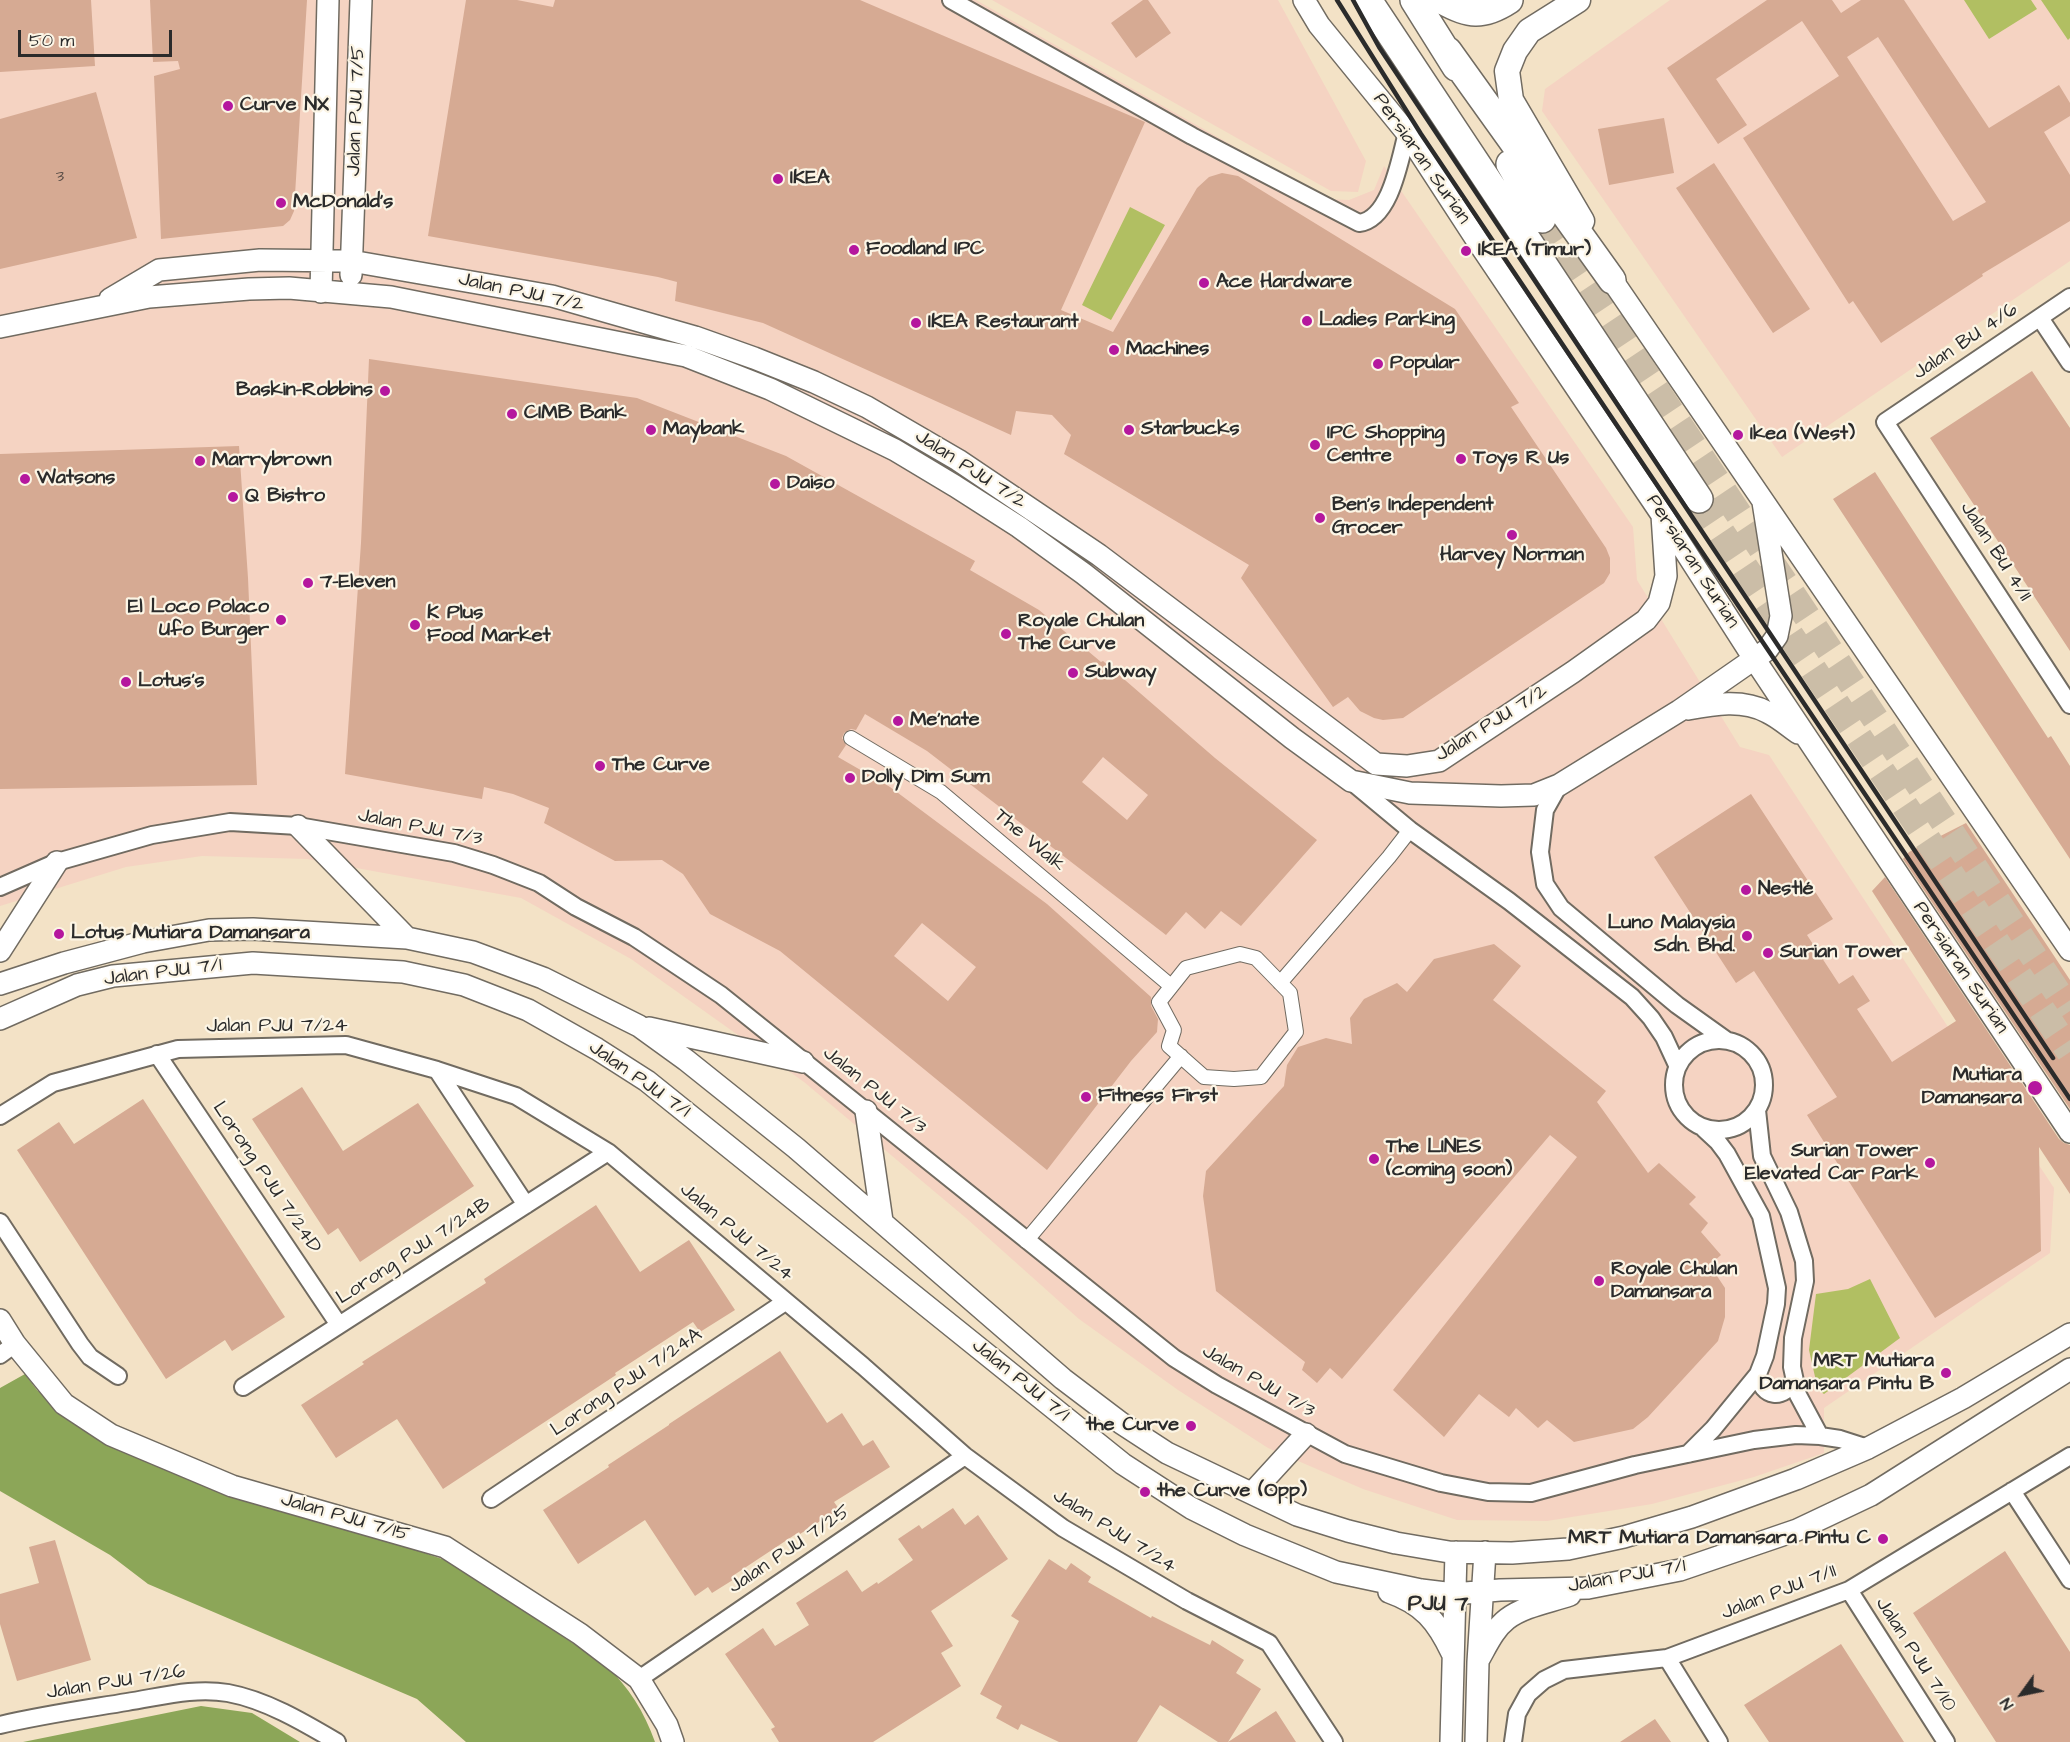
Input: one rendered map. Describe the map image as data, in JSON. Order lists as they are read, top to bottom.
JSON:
{
  "streets": {
    "main road": ["Persiaran Surian"],
    "street": [
      "Jalan PJU 7/5",
      "Jalan PJU 7/2",
      "Jalan BU 4/6",
      "Jalan BU 4/11",
      "Jalan PJU 7/3",
      "The Walk",
      "Jalan PJU 7/1",
      "Jalan PJU 7/24",
      "Lorong PJU 7/24D",
      "Lorong PJU 7/24B",
      "Lorong PJU 7/24A",
      "Jalan PJU 7/15",
      "Jalan PJU 7/25",
      "Jalan PJU 7/11",
      "Jalan PJU 7/10",
      "Jalan PJU 7/26"
    ]
  },
  "crossings": [
    ["Jalan PJU 7/5", "Jalan PJU 7/2"],
    ["Persiaran Surian", "Jalan PJU 7/2"],
    ["Jalan BU 4/6", "Jalan BU 4/11"],
    ["Jalan PJU 7/3", "Jalan PJU 7/1"],
    ["Jalan PJU 7/24", "Lorong PJU 7/24D"],
    ["Jalan PJU 7/24", "Lorong PJU 7/24B"],
    ["Jalan PJU 7/24", "Lorong PJU 7/24A"],
    ["Jalan PJU 7/24", "Jalan PJU 7/25"],
    ["Lorong PJU 7/24D", "Lorong PJU 7/24B"],
    ["Jalan PJU 7/15", "Jalan PJU 7/25"],
    ["Jalan PJU 7/11", "Jalan PJU 7/10"]
  ],
  "districts": ["PJU 7"],
  "places": [
    "Curve NX",
    "IKEA",
    "McDonald's",
    "Foodland IPC",
    "IKEA (Timur)",
    "Ace Hardware",
    "Ladies Parking",
    "IKEA Restaurant",
    "Machines",
    "Popular",
    "Baskin-Robbins",
    "CIMB Bank",
    "Maybank",
    "Starbucks",
    "Ikea (West)",
    "IPC Shopping Centre",
    "Toys R Us",
    "Marrybrown",
    "Watsons",
    "Daiso",
    "Q Bistro",
    "Ben's Independent Grocer",
    "Harvey Norman",
    "7-Eleven",
    "El Loco Polaco Ufo Burger",
    "K Plus Food Market",
    "Royale Chulan The Curve",
    "Subway",
    "Lotus's",
    "Me’nate",
    "The Curve",
    "Dolly Dim Sum",
    "Nestlé",
    "Lotus Mutiara Damansara",
    "Luno Malaysia Sdn. Bhd.",
    "Surian Tower",
    "Mutiara Damansara",
    "Fitness First",
    "The LINES (coming soon)",
    "Surian Tower Elevated Car Park",
    "Royale Chulan Damansara",
    "MRT Mutiara Damansara Pintu B",
    "the Curve",
    "the Curve (Opp)",
    "MRT Mutiara Damansara Pintu C"
  ],
  "house_numbers": ["3"],
  "scale_bar": "50 m",
  "north": "bottom left"
}
